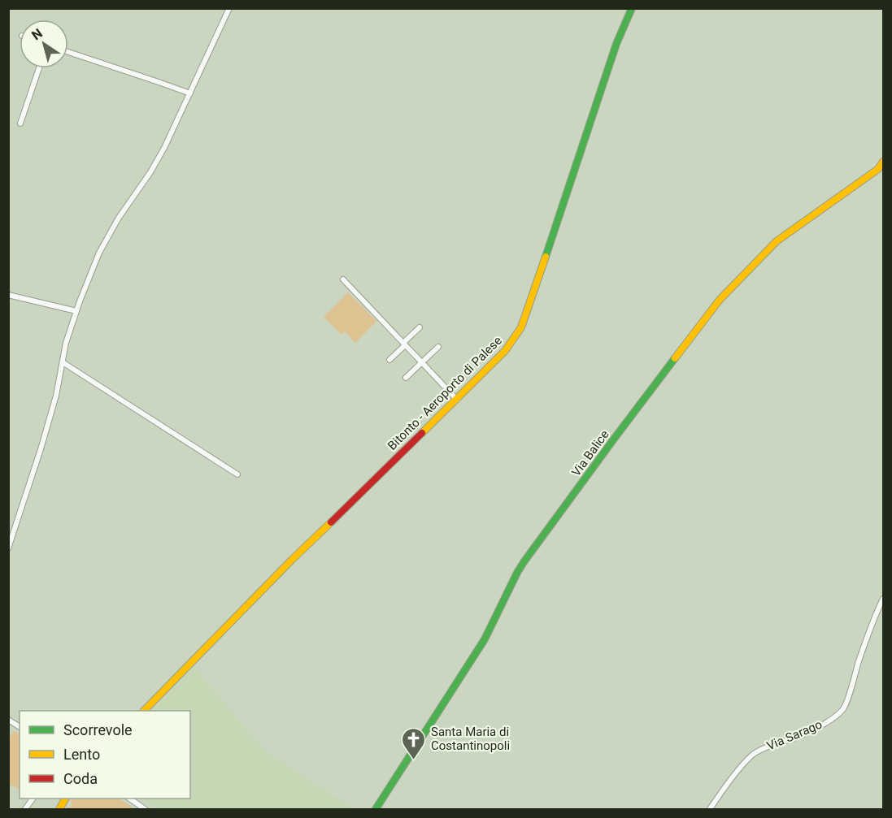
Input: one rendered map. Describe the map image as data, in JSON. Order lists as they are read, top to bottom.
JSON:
{
  "streets": {
    "main road": ["Bitonto - Aeroporto di Palese", "Via Balice"],
    "street": ["Via Sarago"]
  },
  "places": {
    "church": ["Santa Maria di Costantinopoli"]
  },
  "legend": ["Scorrevole", "Lento", "Coda"],
  "north": "top left"
}
